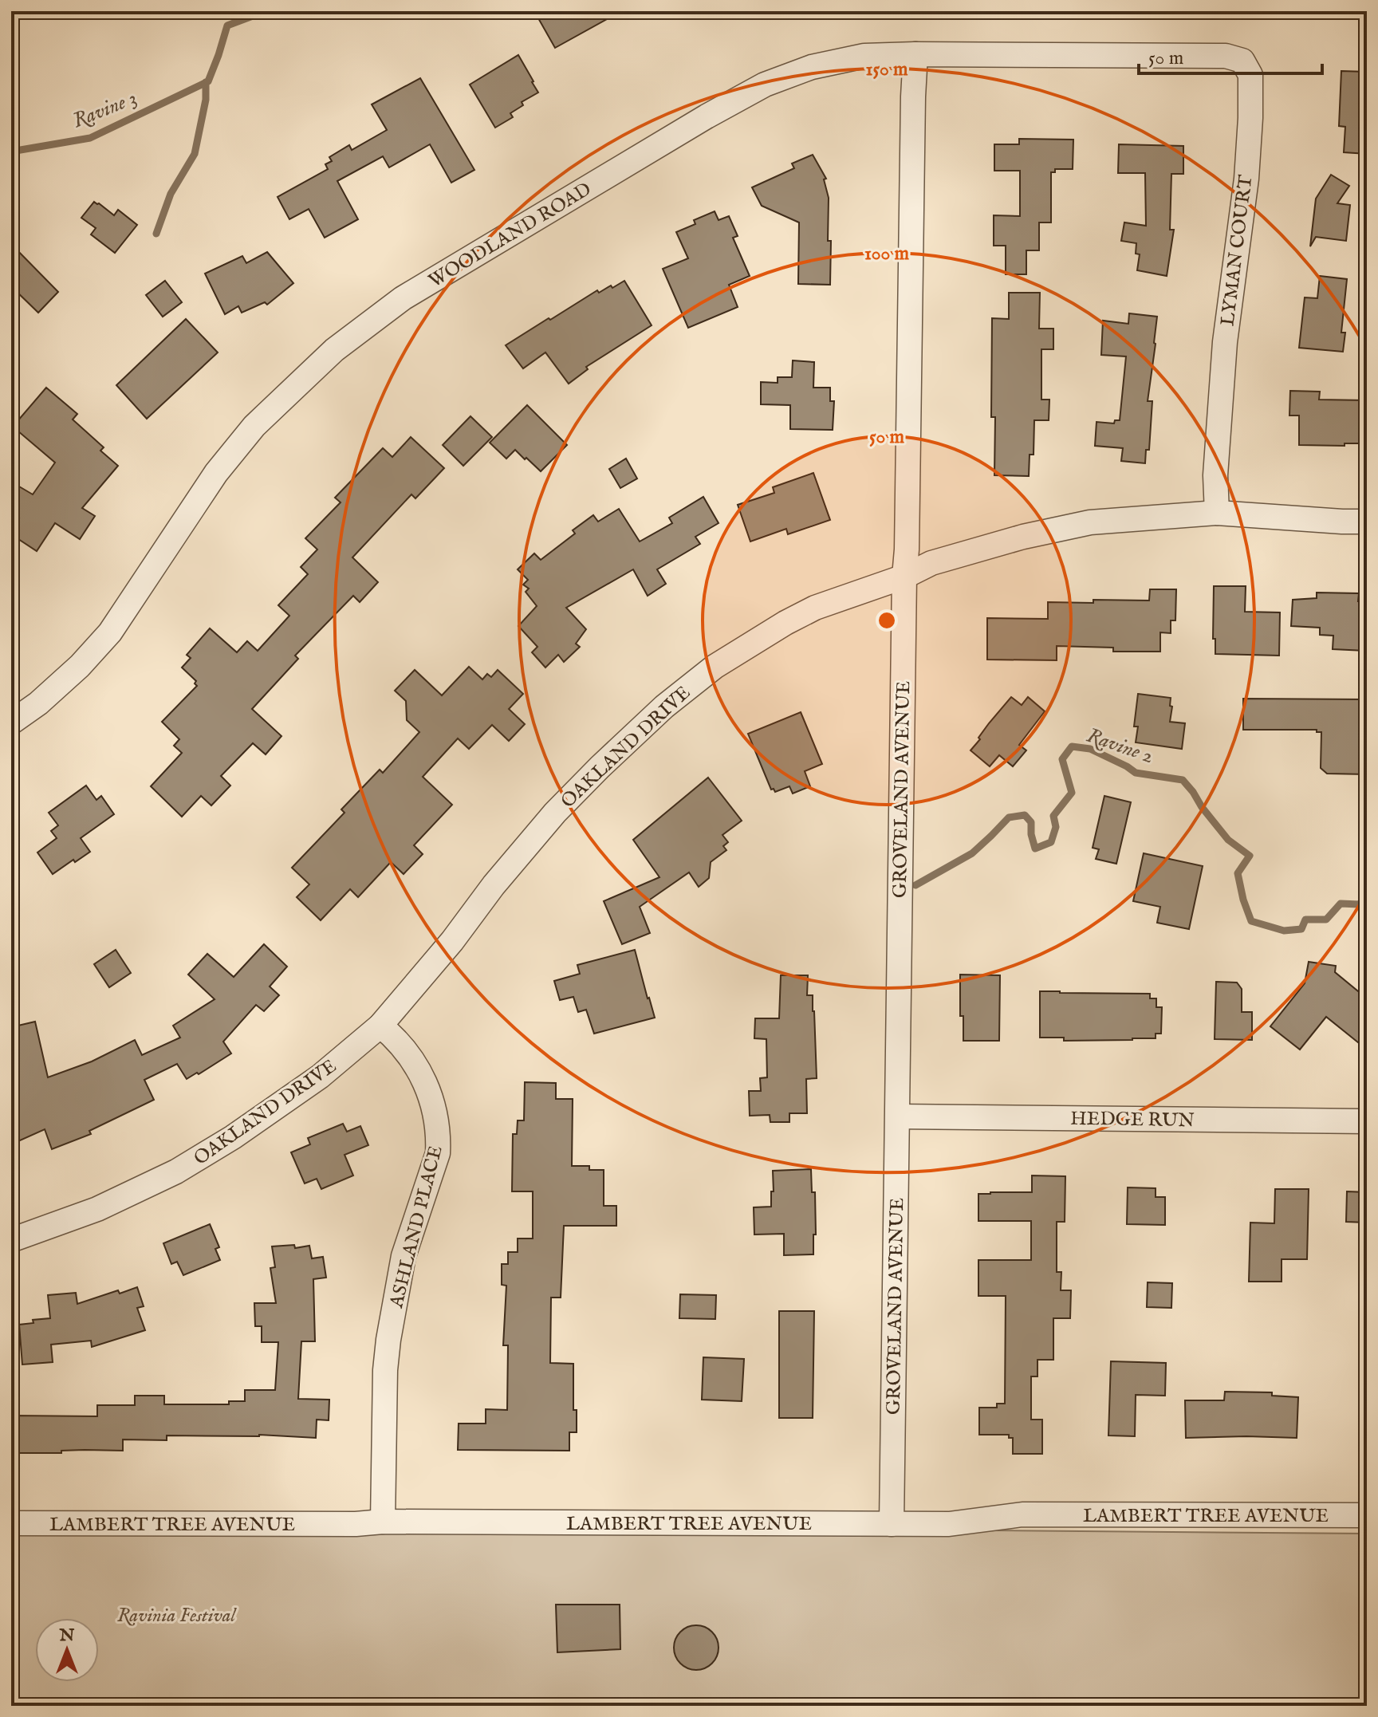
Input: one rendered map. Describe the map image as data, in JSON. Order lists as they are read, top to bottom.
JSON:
{
  "streets": {
    "street": [
      "WOODLAND ROAD",
      "LYMAN COURT",
      "OAKLAND DRIVE",
      "GROVELAND AVENUE",
      "HEDGE RUN",
      "ASHLAND PLACE",
      "LAMBERT TREE AVENUE"
    ]
  },
  "crossings": [
    ["WOODLAND ROAD", "LYMAN COURT"],
    ["WOODLAND ROAD", "GROVELAND AVENUE"],
    ["LYMAN COURT", "OAKLAND DRIVE"],
    ["OAKLAND DRIVE", "GROVELAND AVENUE"],
    ["OAKLAND DRIVE", "ASHLAND PLACE"],
    ["GROVELAND AVENUE", "HEDGE RUN"],
    ["GROVELAND AVENUE", "LAMBERT TREE AVENUE"],
    ["ASHLAND PLACE", "LAMBERT TREE AVENUE"]
  ],
  "water": ["Ravine 3", "Ravine 2"],
  "parks": ["Ravinia Festival"],
  "scale_bar": "50 m",
  "north": "top",
  "rings": ["150 m", "100 m", "50 m"]
}
